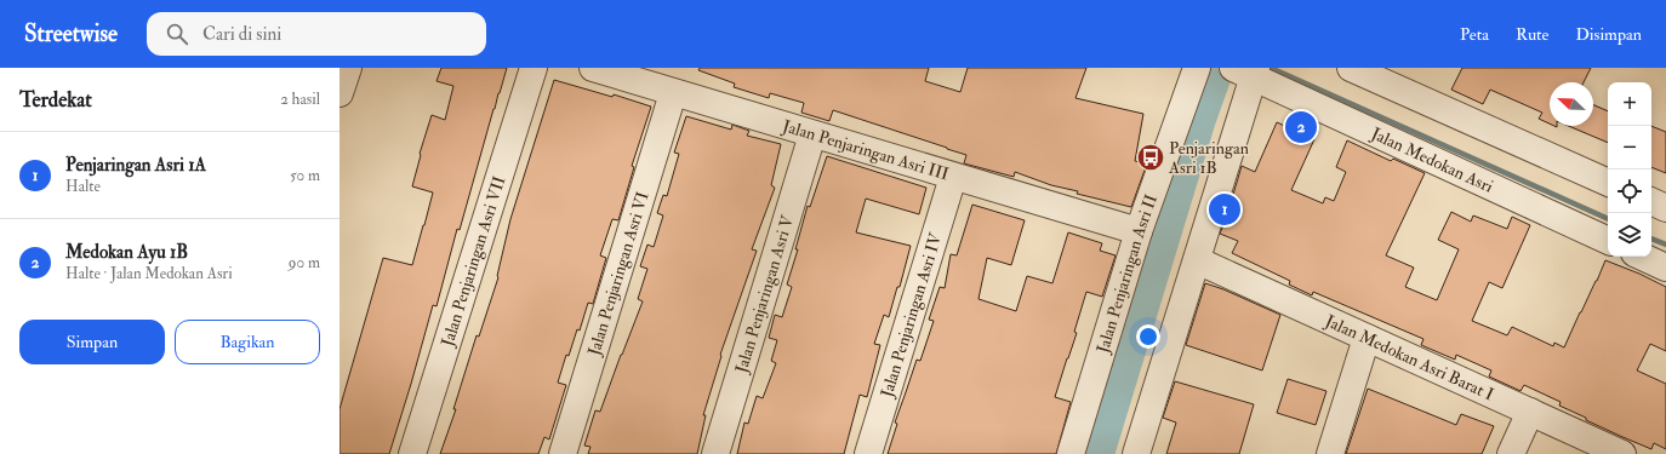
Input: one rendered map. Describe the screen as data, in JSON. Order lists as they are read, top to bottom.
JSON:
{
  "streets": {
    "street": [
      "Jalan Penjaringan Asri III",
      "Jalan Medokan Asri",
      "Jalan Penjaringan Asri VII",
      "Jalan Penjaringan Asri VI",
      "Jalan Penjaringan Asri II",
      "Jalan Penjaringan Asri V",
      "Jalan Penjaringan Asri IV",
      "Jalan Medokan Asri Barat I"
    ]
  },
  "crossings": [
    ["Jalan Penjaringan Asri III", "Jalan Penjaringan Asri VI"],
    ["Jalan Penjaringan Asri III", "Jalan Penjaringan Asri II"],
    ["Jalan Penjaringan Asri III", "Jalan Penjaringan Asri V"],
    ["Jalan Penjaringan Asri III", "Jalan Penjaringan Asri IV"]
  ],
  "places": {
    "bus stop": ["Penjaringan Asri 1B"]
  },
  "north": "top left",
  "page": {
    "header": "Streetwise",
    "search": "Cari di sini",
    "nav": ["Peta", "Rute", "Disimpan"],
    "heading": ["Terdekat", "2 hasil"],
    "map_buttons": ["+", "−"],
    "pins": ["2", "1"],
    "list": [
      {
        "mark": "1",
        "name": "Penjaringan Asri 1A",
        "note": "Halte",
        "value": "50 m"
      },
      {
        "mark": "2",
        "name": "Medokan Ayu 1B",
        "note": "Halte · Jalan Medokan Asri",
        "value": "90 m"
      }
    ],
    "buttons": ["Simpan", "Bagikan"]
  }
}
